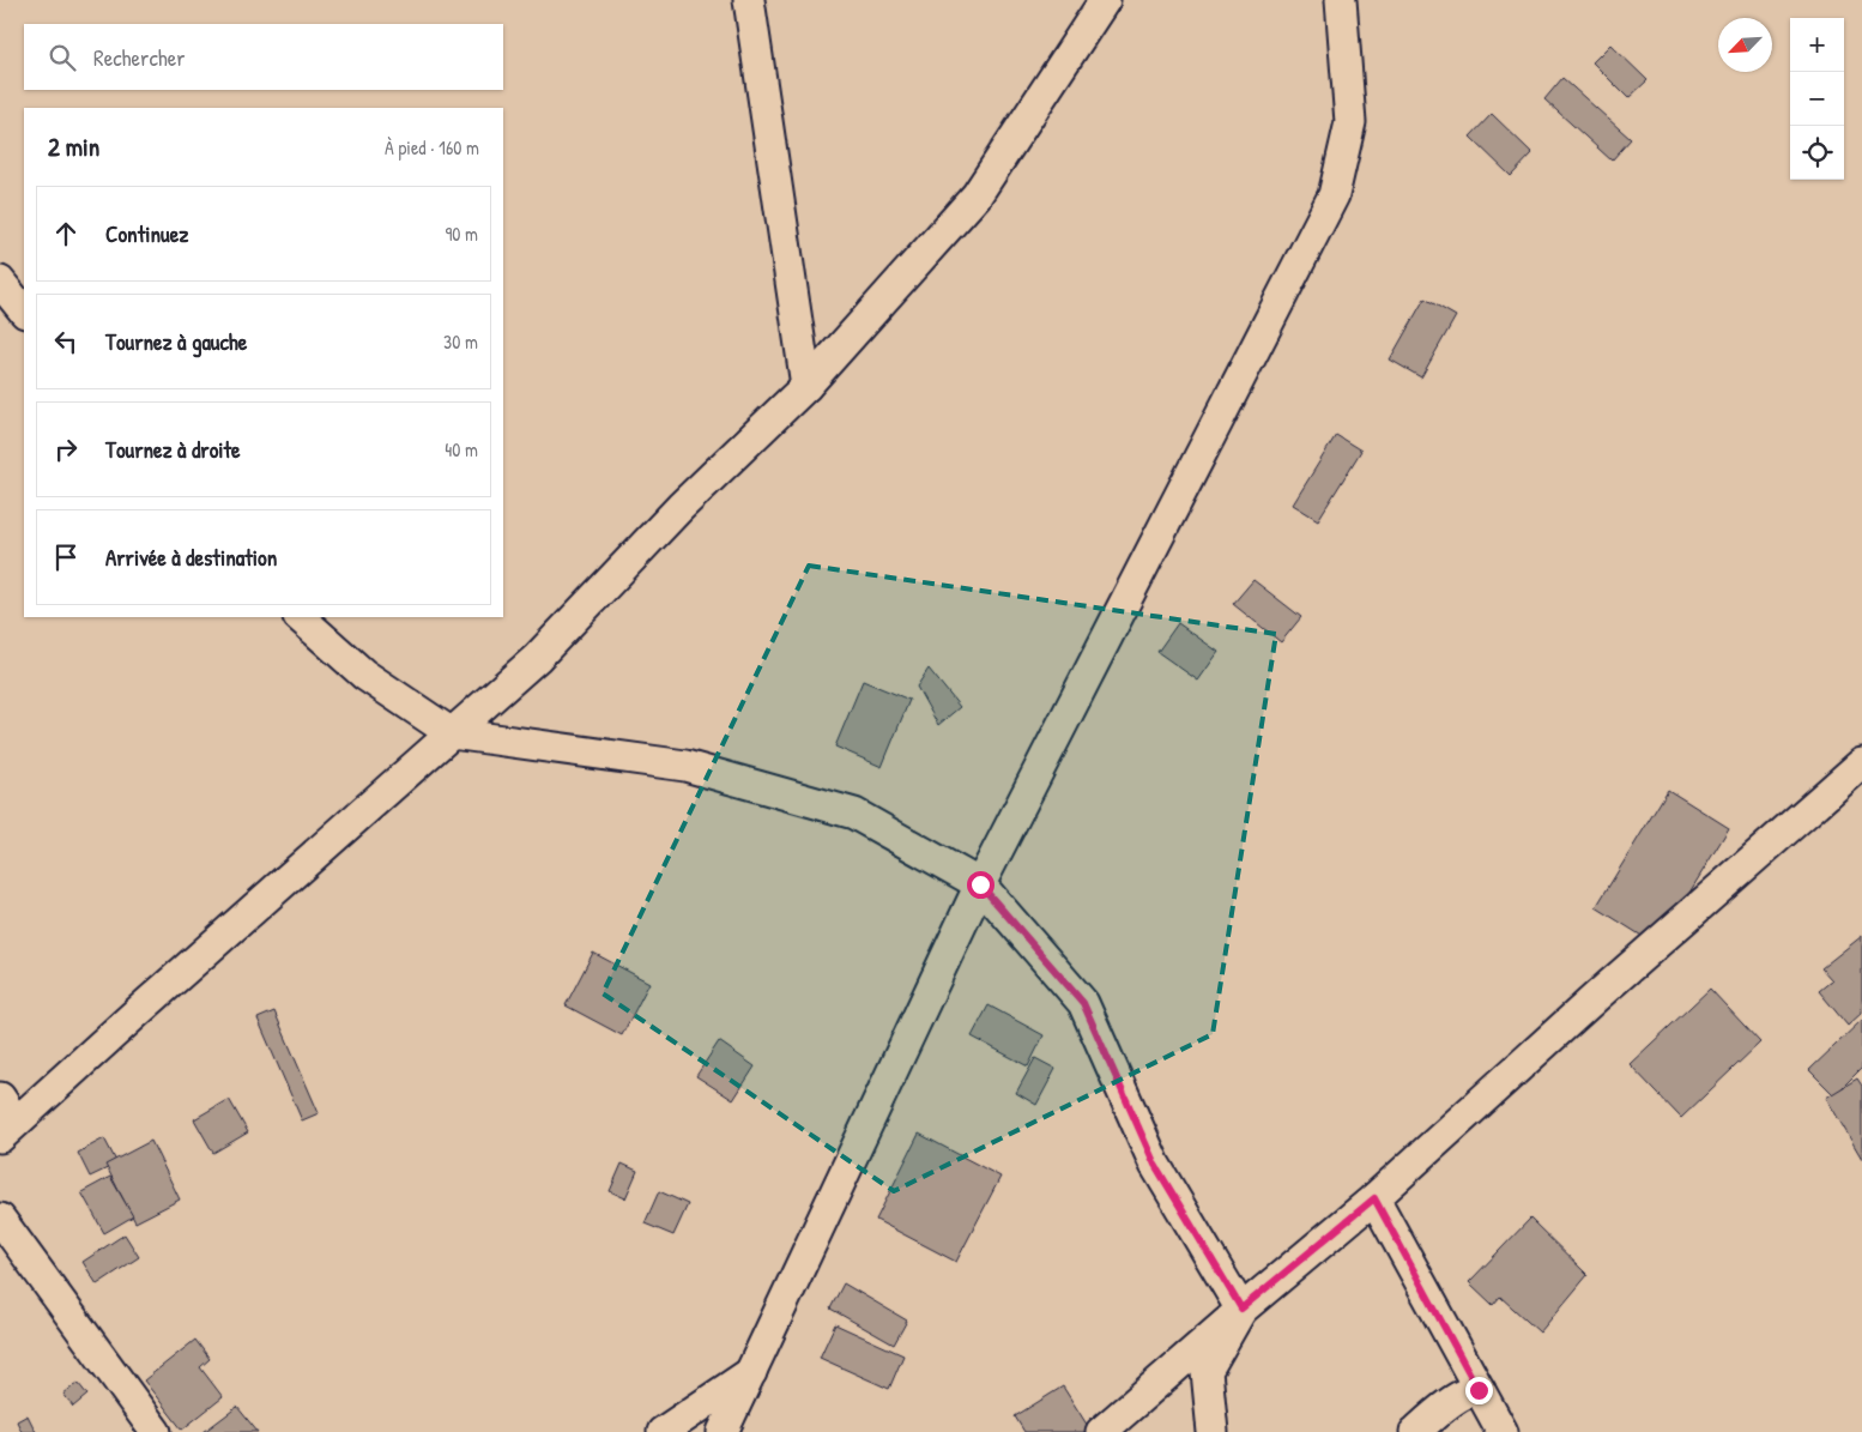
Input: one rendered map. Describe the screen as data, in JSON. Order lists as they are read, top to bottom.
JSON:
{
  "north": "bottom left",
  "page": {
    "map_buttons": ["+", "−"],
    "search": "Rechercher",
    "heading": ["2 min", "À pied · 160 m"],
    "list": [
      ["Continuez", "90 m"],
      ["Tournez à gauche", "30 m"],
      ["Tournez à droite", "40 m"],
      "Arrivée à destination"
    ]
  }
}
